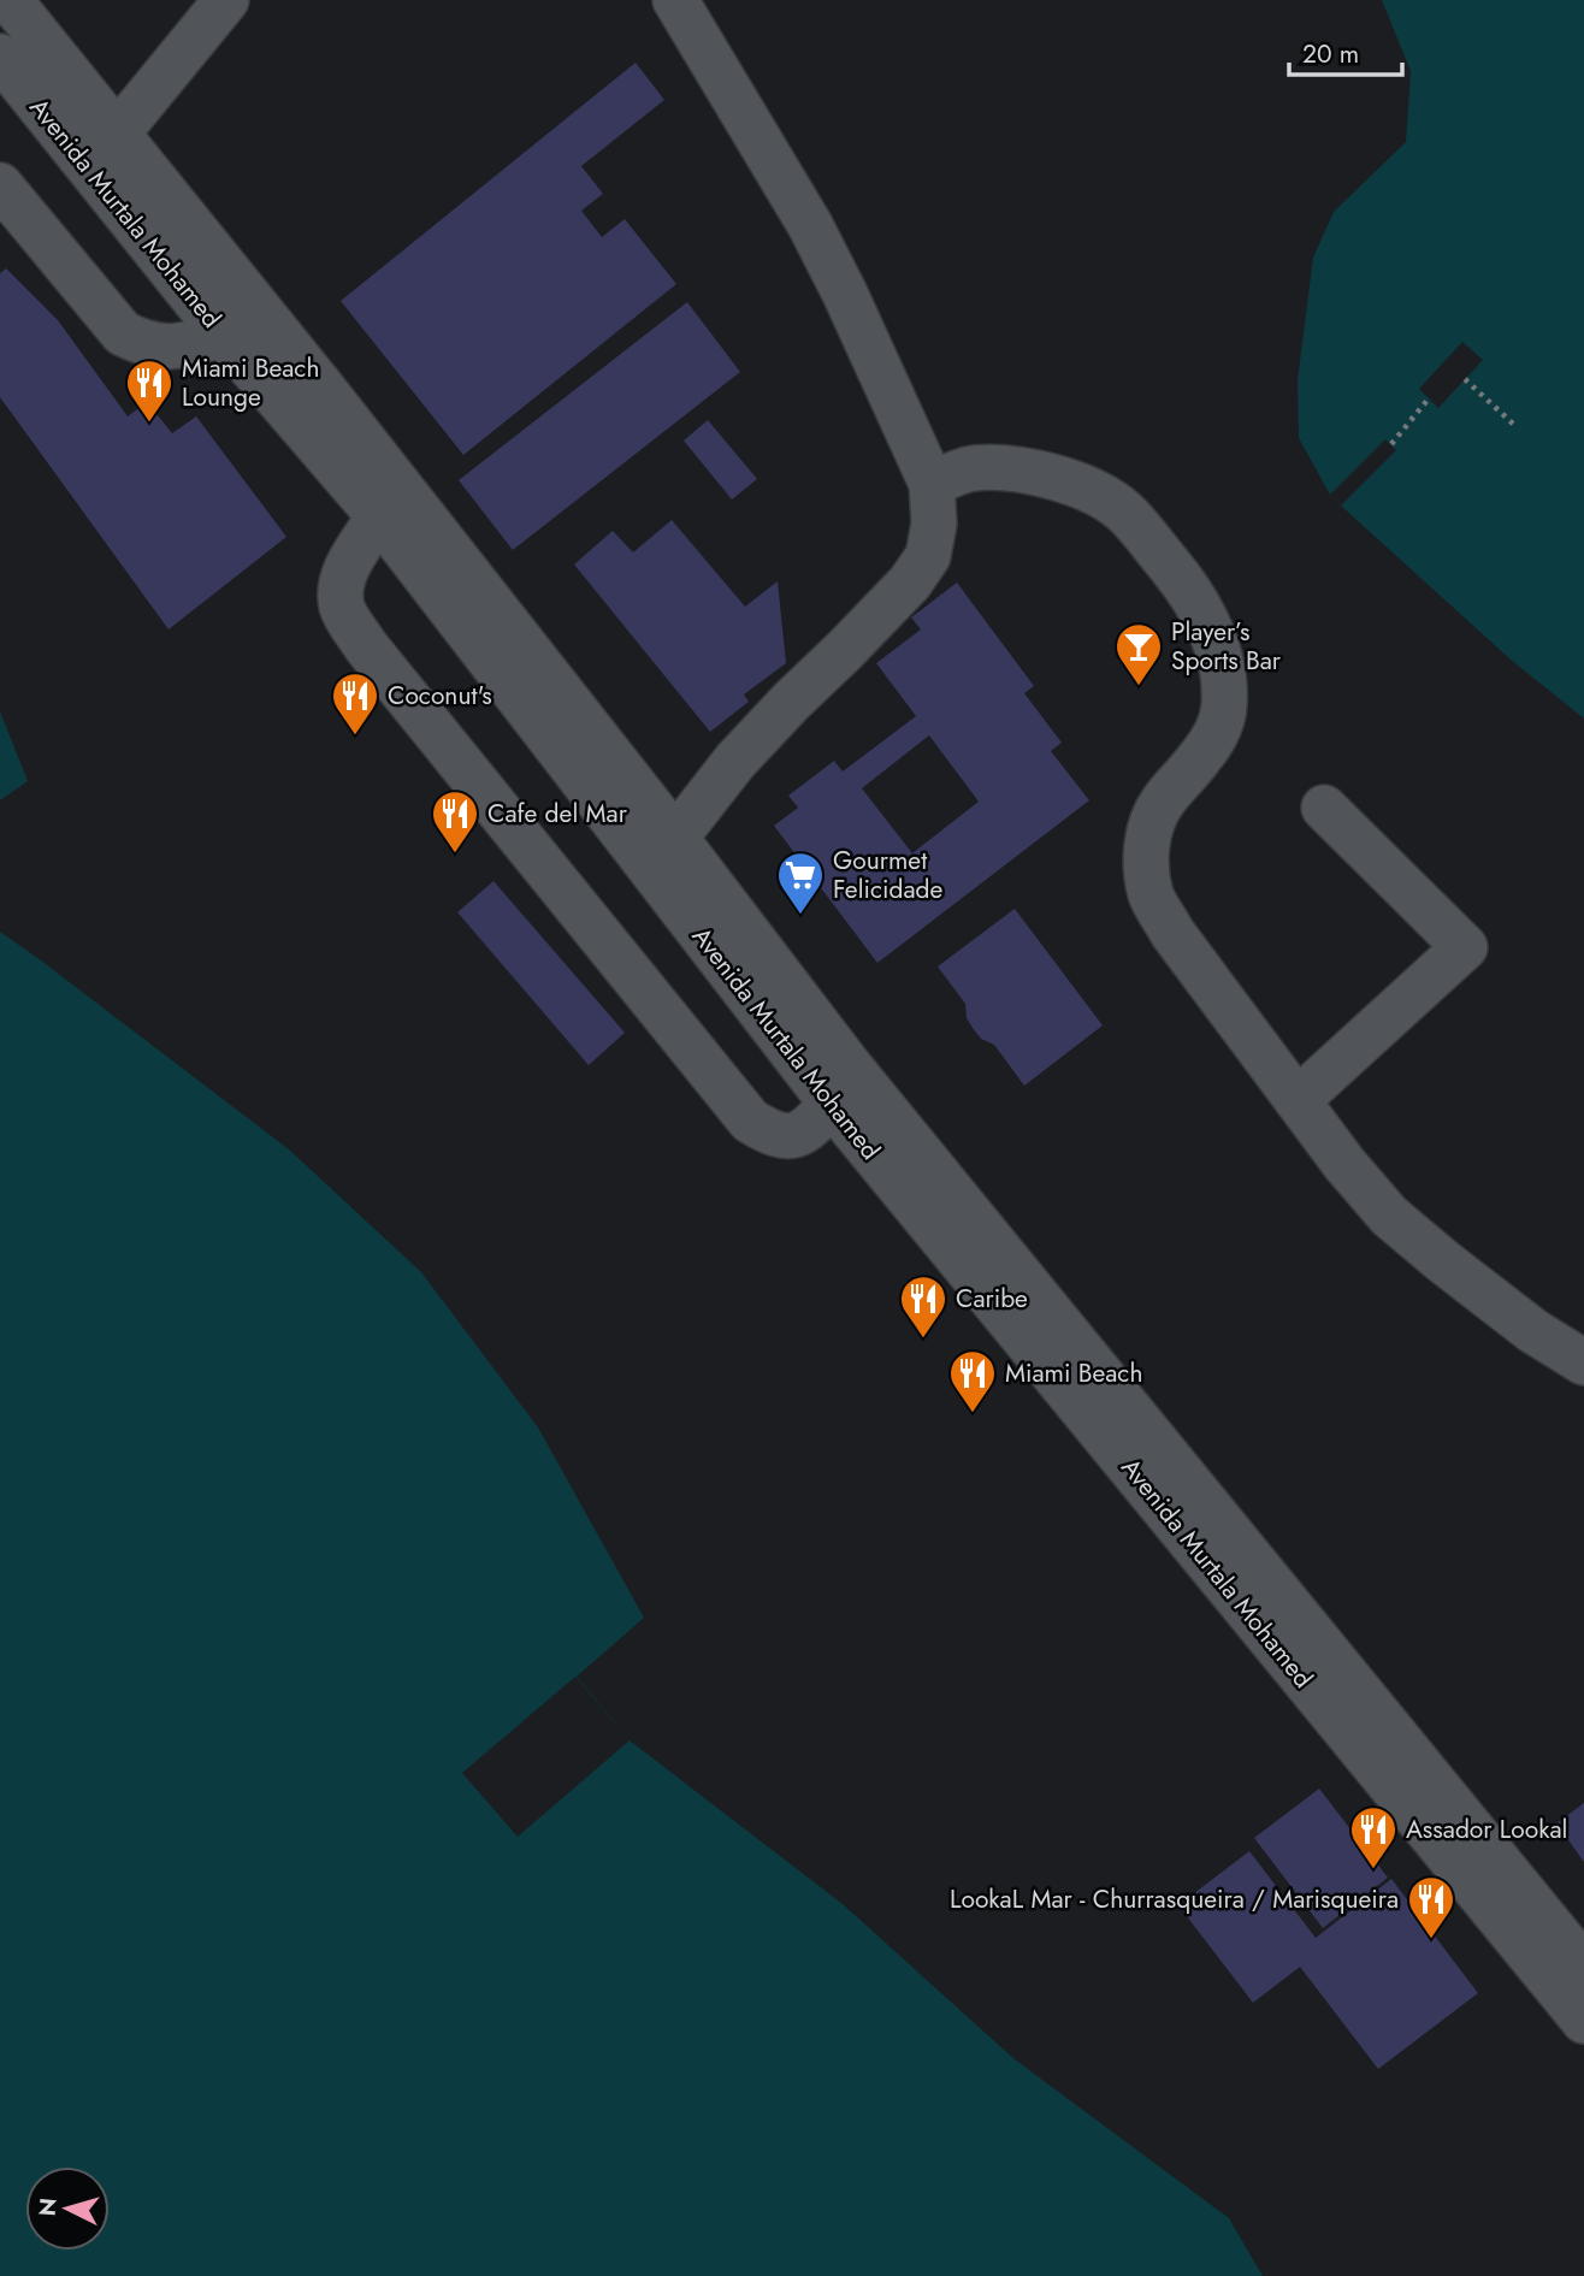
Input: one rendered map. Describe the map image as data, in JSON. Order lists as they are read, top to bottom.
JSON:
{
  "streets": {
    "street": ["Avenida Murtala Mohamed"]
  },
  "places": {
    "restaurant": [
      "Miami Beach Lounge",
      "Coconut's",
      "Cafe del Mar",
      "Caribe",
      "Miami Beach",
      "Assador Lookal",
      "LookaL Mar - Churrasqueira / Marisqueira"
    ],
    "bar": ["Player’s Sports Bar"],
    "supermarket": ["Gourmet Felicidade"]
  },
  "scale_bar": "20 m",
  "north": "left"
}
